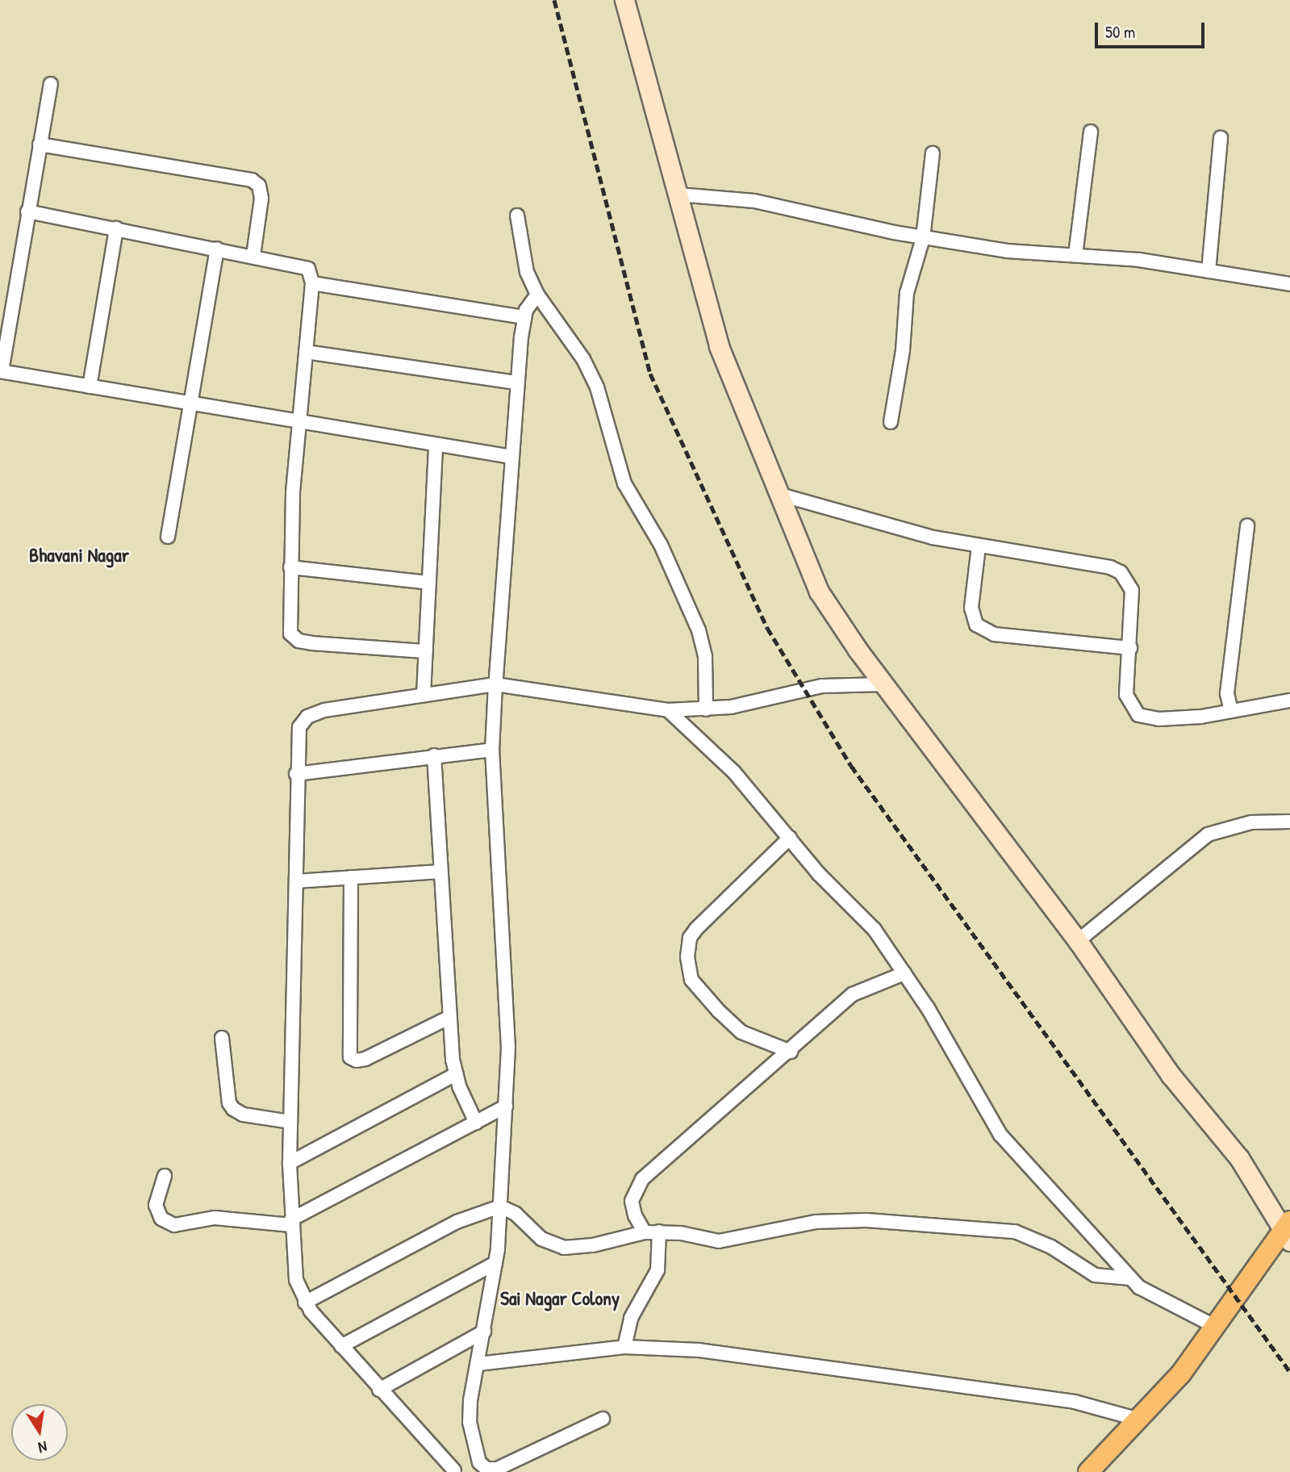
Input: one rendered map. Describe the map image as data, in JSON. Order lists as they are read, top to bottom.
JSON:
{
  "districts": ["Bhavani Nagar", "Sai Nagar Colony"],
  "scale_bar": "50 m",
  "north": "bottom"
}
